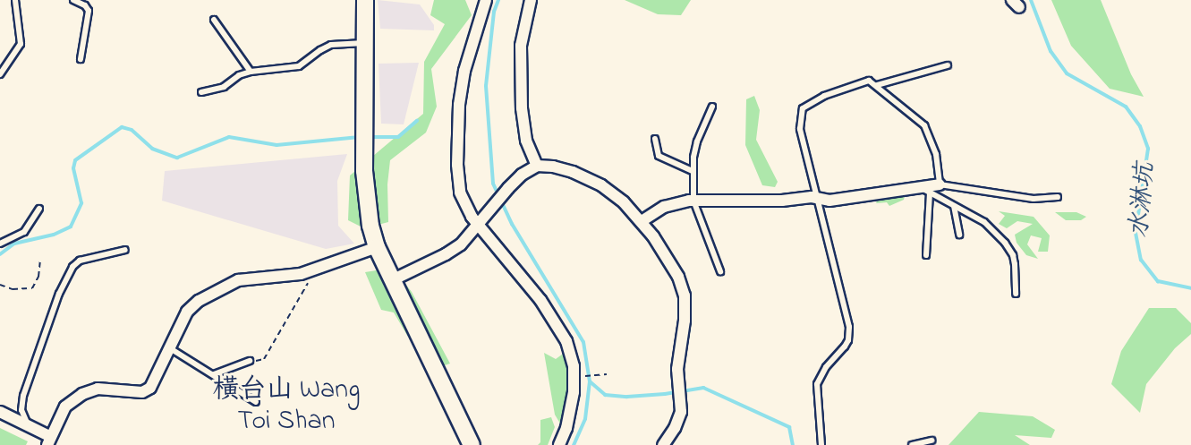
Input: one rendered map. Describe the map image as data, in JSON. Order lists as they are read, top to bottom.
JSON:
{
  "districts": ["橫台山 Wang Toi Shan"],
  "water": ["水淋坑"]
}
